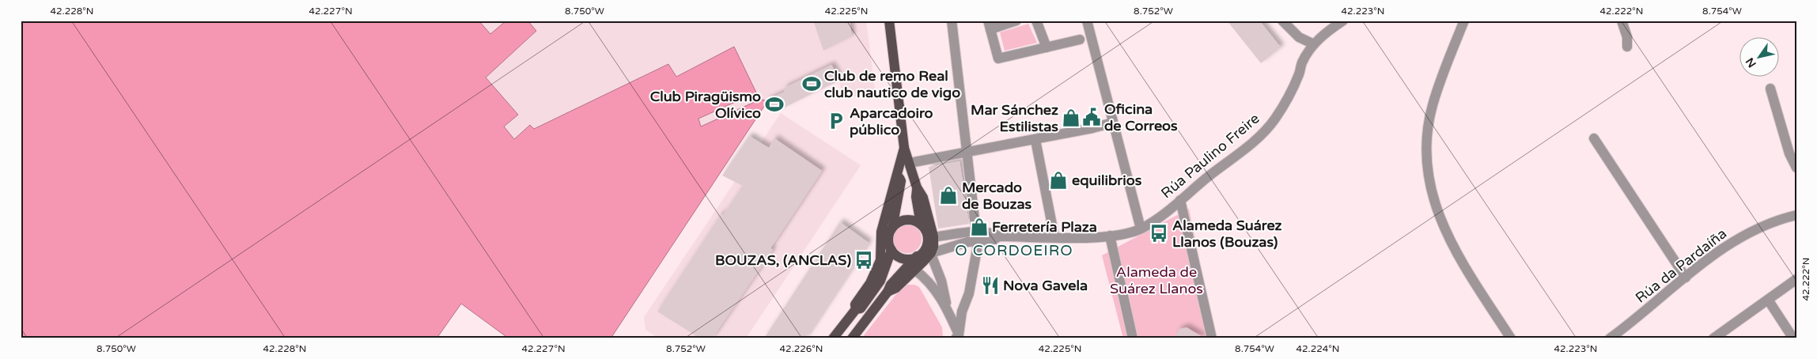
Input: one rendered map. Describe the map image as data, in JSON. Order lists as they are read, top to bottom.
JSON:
{
  "streets": {
    "street": ["Rúa Paulino Freire", "Rúa da Pardaíña"]
  },
  "districts": ["O CORDOEIRO"],
  "parks": ["Alameda de Suárez Llanos"],
  "places": {
    "sports": ["Club de remo Real club nautico de vigo", "Club Piragüismo Olívico"],
    "public building": ["Oficina de Correos"],
    "shop": [
      "Mar Sánchez Estilistas",
      "equilibrios",
      "Mercado de Bouzas",
      "Ferretería Plaza"
    ],
    "parking": ["Aparcadoiro público"],
    "bus stop": ["Alameda Suárez Llanos (Bouzas)", "BOUZAS, (ANCLAS)"],
    "restaurant": ["Nova Gavela"]
  },
  "north": "bottom left",
  "coordinates": [
    "42.228°N",
    "42.227°N",
    "8.750°W",
    "42.225°N",
    "8.752°W",
    "42.223°N",
    "42.222°N",
    "8.754°W",
    "42.226°N",
    "42.224°N"
  ]
}
